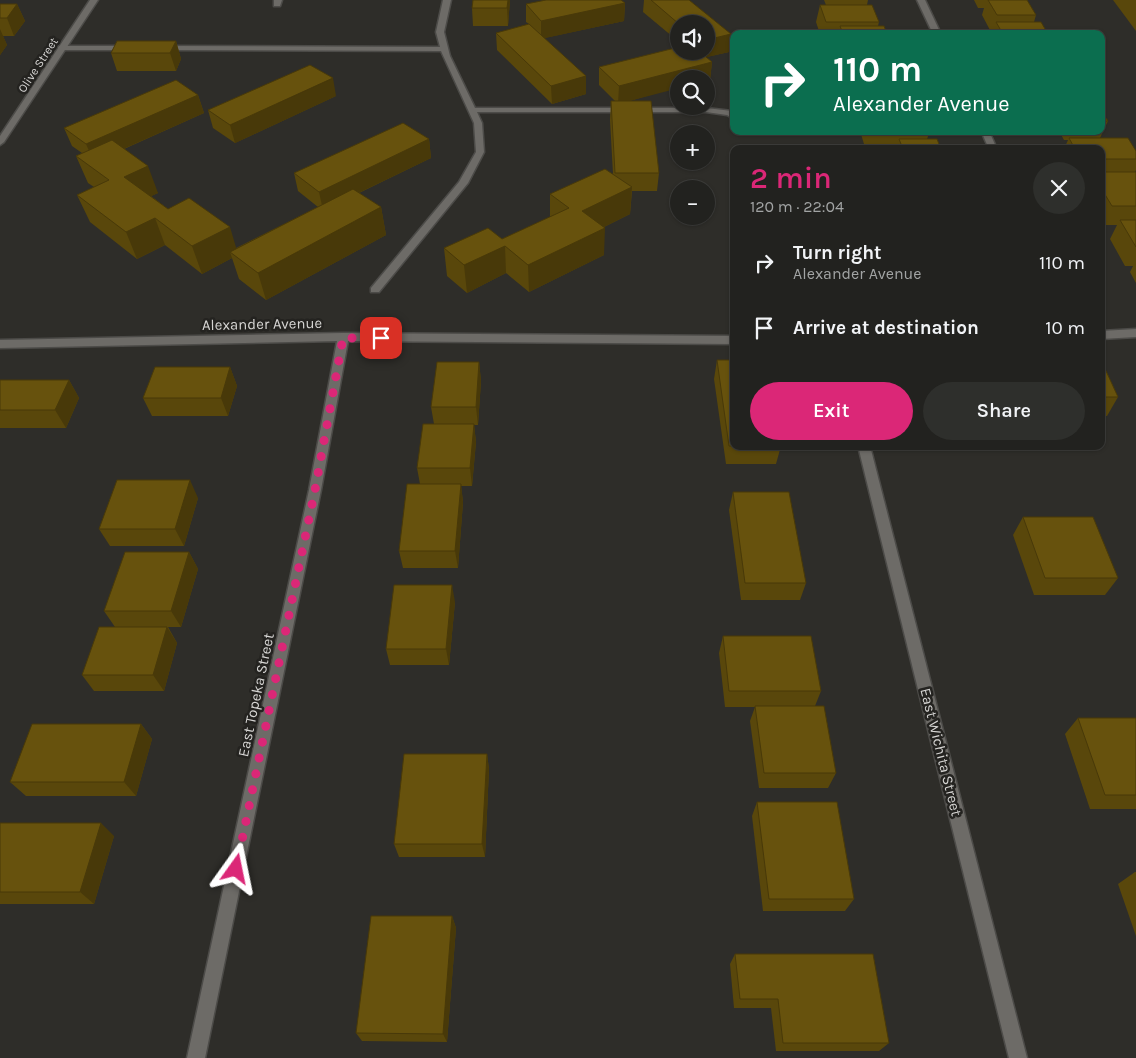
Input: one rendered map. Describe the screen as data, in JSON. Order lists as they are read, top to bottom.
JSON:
{
  "streets": {
    "street": [
      "Olive Street",
      "Alexander Avenue",
      "East Topeka Street",
      "East Wichita Street"
    ]
  },
  "crossings": [
    ["Alexander Avenue", "East Topeka Street"]
  ],
  "page": {
    "map_buttons": ["+", "−"],
    "turn": ["110 m", "Alexander Avenue"],
    "heading": ["2 min", "120 m · 22:04"],
    "list": [
      {
        "name": "Turn right",
        "note": "Alexander Avenue",
        "value": "110 m"
      },
      {
        "name": "Arrive at destination",
        "value": "10 m"
      }
    ],
    "buttons": ["Exit", "Share"]
  }
}
